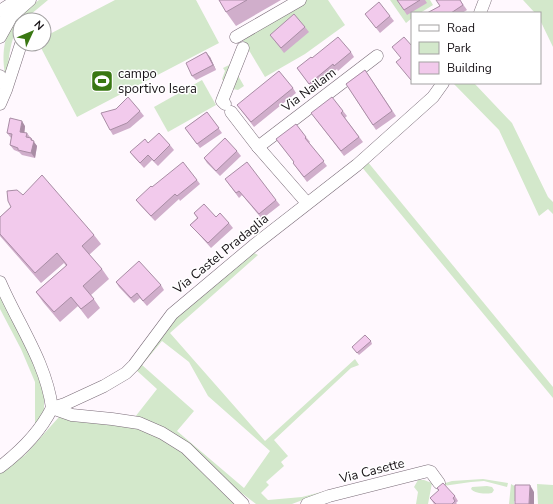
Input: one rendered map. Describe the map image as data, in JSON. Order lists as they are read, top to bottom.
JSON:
{
  "streets": {
    "street": ["Via Nailam", "Via Castel Pradaglia", "Via Casette"]
  },
  "places": {
    "sports": ["campo sportivo Isera"]
  },
  "legend": ["Road", "Park", "Building"],
  "north": "top right"
}
